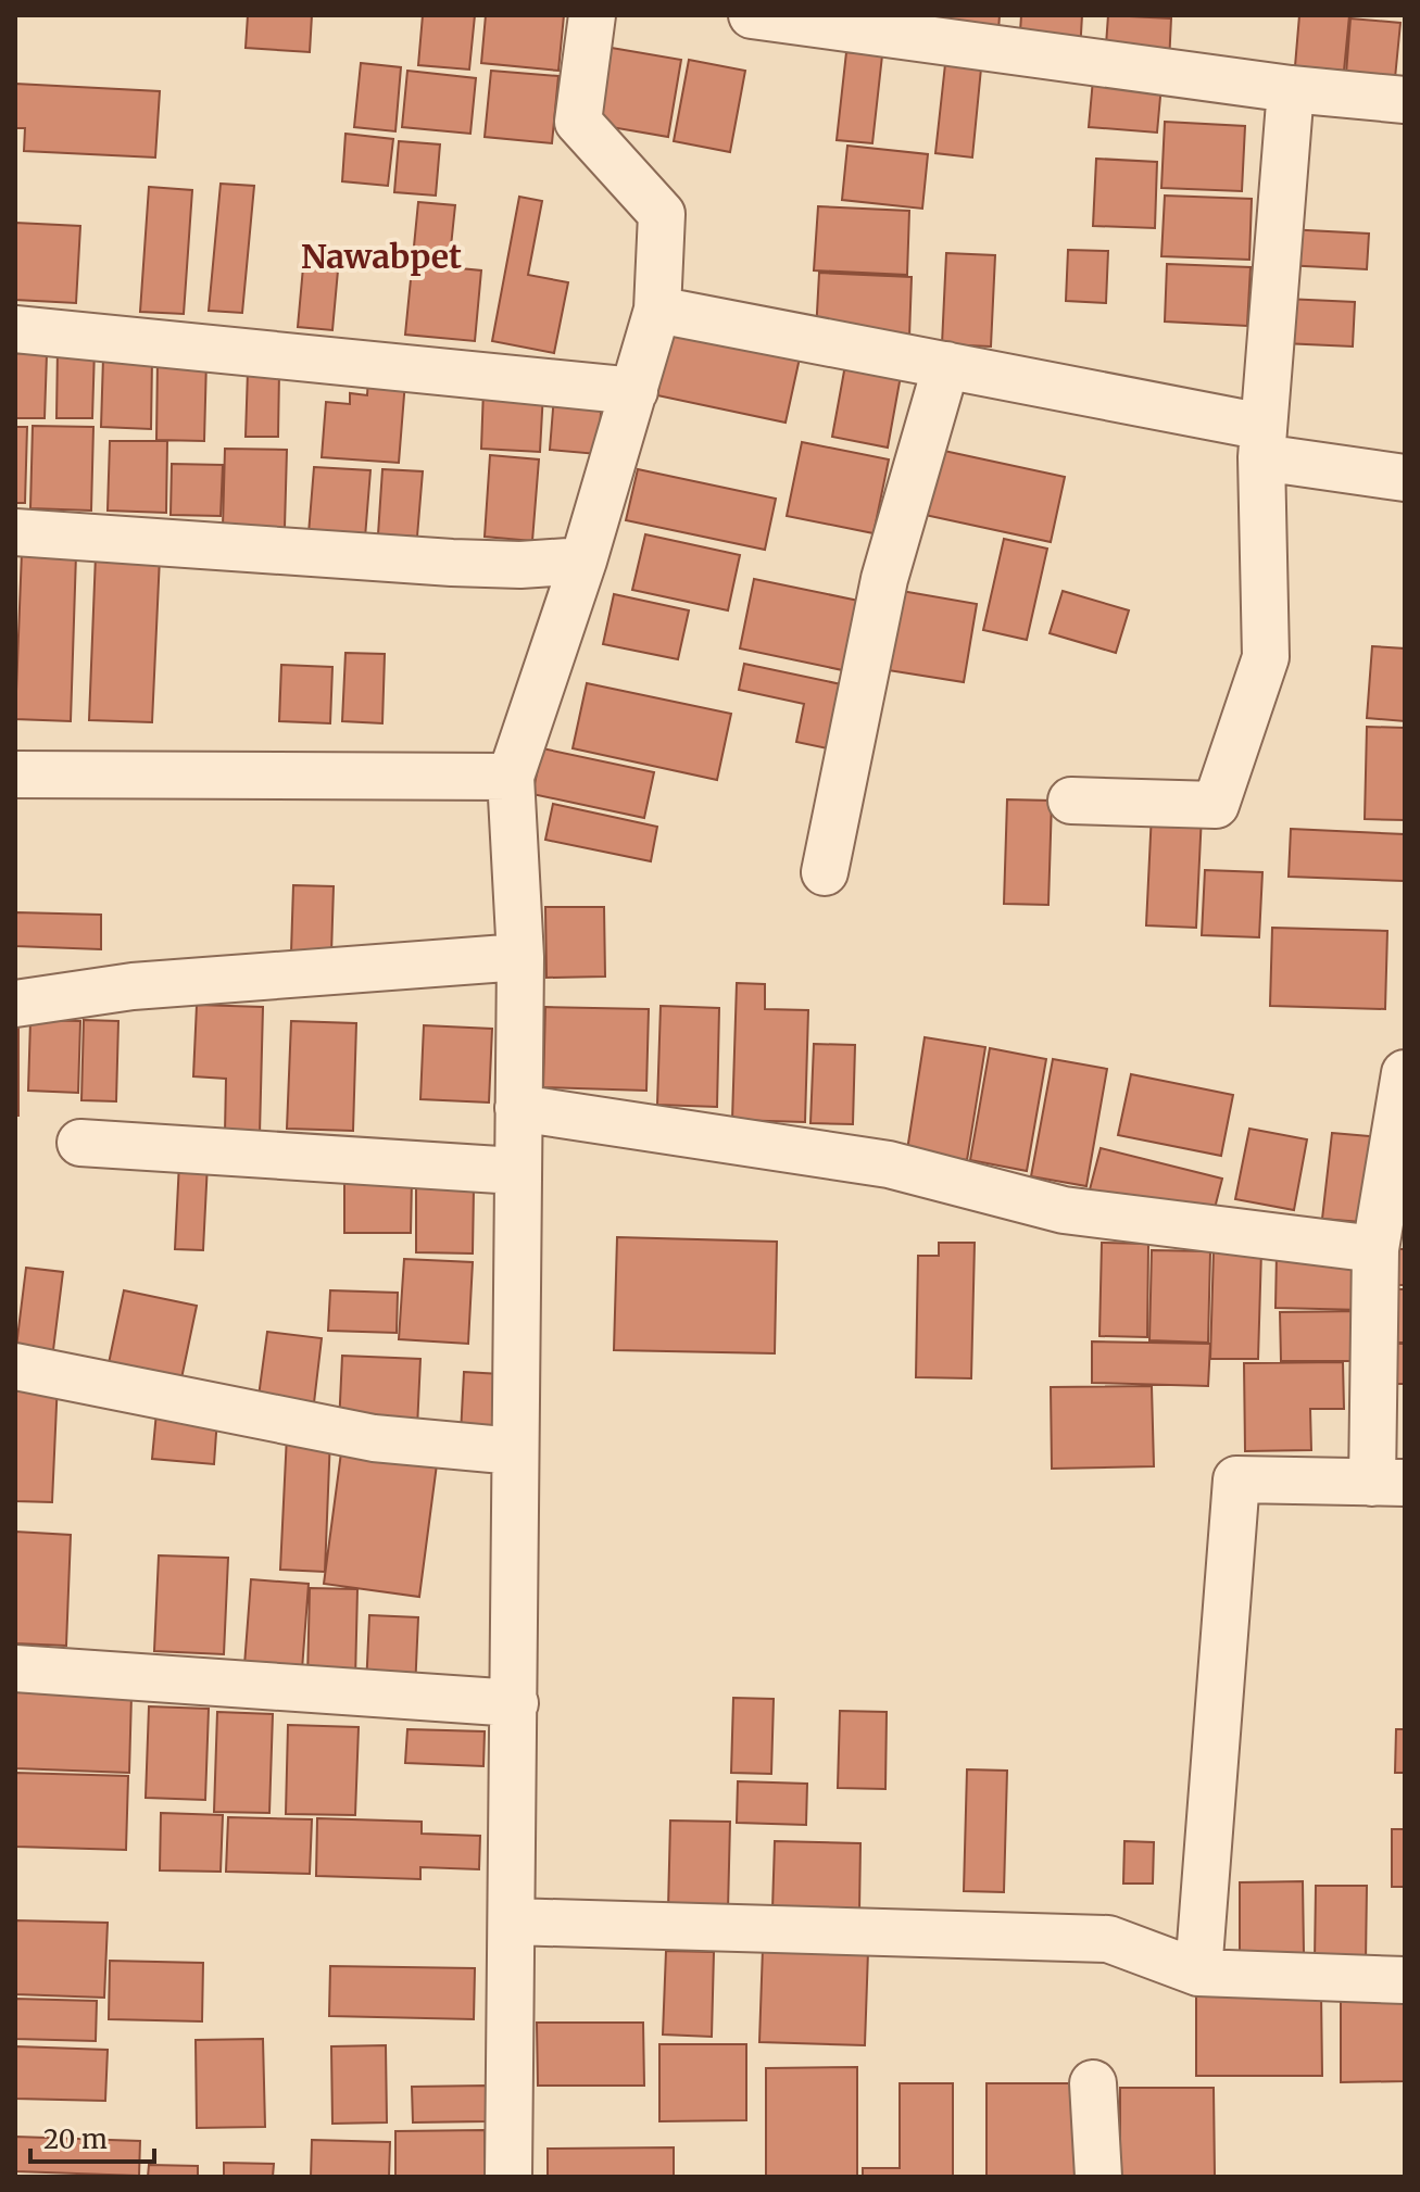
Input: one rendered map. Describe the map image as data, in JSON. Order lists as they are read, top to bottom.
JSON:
{
  "districts": ["Nawabpet"],
  "scale_bar": "20 m"
}
